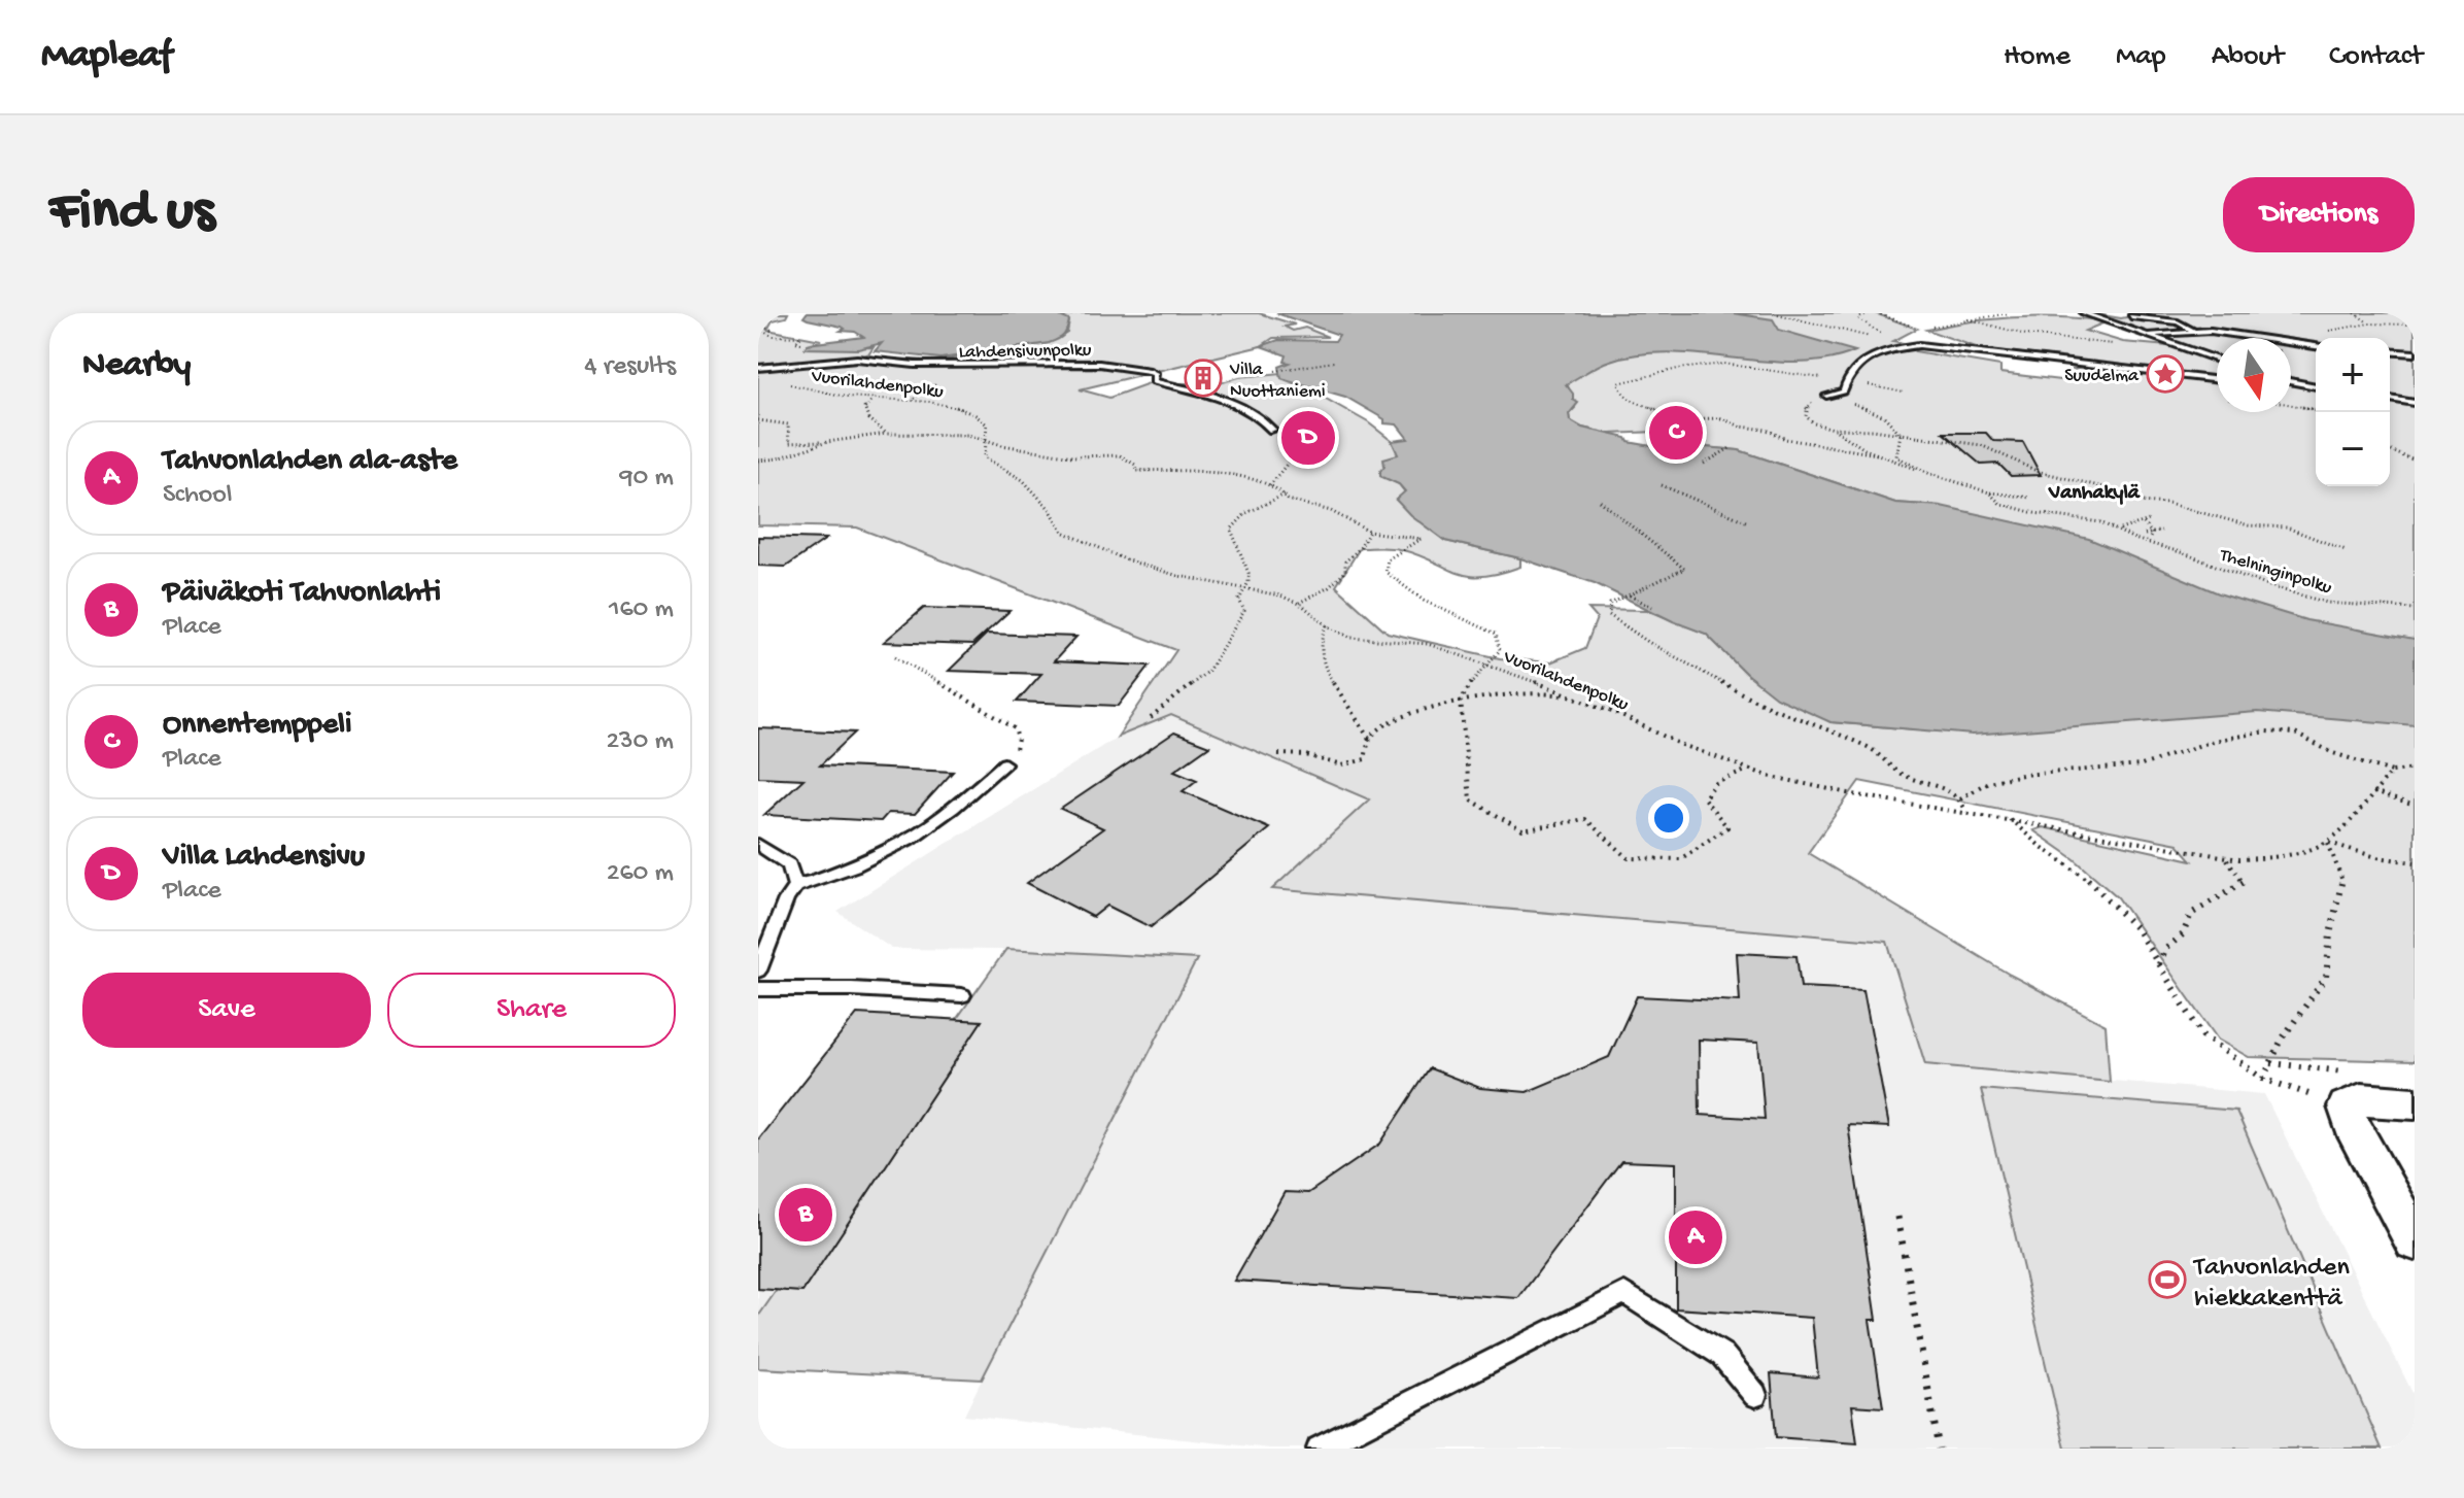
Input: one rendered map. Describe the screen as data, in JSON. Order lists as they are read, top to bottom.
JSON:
{
  "streets": {
    "lane": ["Lahdensivunpolku"],
    "path": ["Vuorilahdenpolku", "Thelninginpolku"]
  },
  "districts": ["Vanhakylä"],
  "places": {
    "place": ["Suudelma"],
    "building": ["Villa Nuottaniemi"],
    "sports": ["Tahvonlahden hiekkakenttä"]
  },
  "north": "bottom",
  "page": {
    "header": "Mapleaf",
    "nav": [
      "Home",
      "Map",
      "About",
      "Contact"
    ],
    "buttons": [
      "Directions",
      ["Save", "Share"]
    ],
    "title": "Find us",
    "heading": ["Nearby", "4 results"],
    "map_buttons": ["+", "−"],
    "pins": [
      "C",
      "D",
      "B",
      "A"
    ],
    "list": [
      {
        "mark": "A",
        "name": "Tahvonlahden ala-aste",
        "note": "School",
        "value": "90 m"
      },
      {
        "mark": "B",
        "name": "Päiväkoti Tahvonlahti",
        "note": "Place",
        "value": "160 m"
      },
      {
        "mark": "C",
        "name": "Onnentemppeli",
        "note": "Place",
        "value": "230 m"
      },
      {
        "mark": "D",
        "name": "Villa Lahdensivu",
        "note": "Place",
        "value": "260 m"
      }
    ]
  }
}
